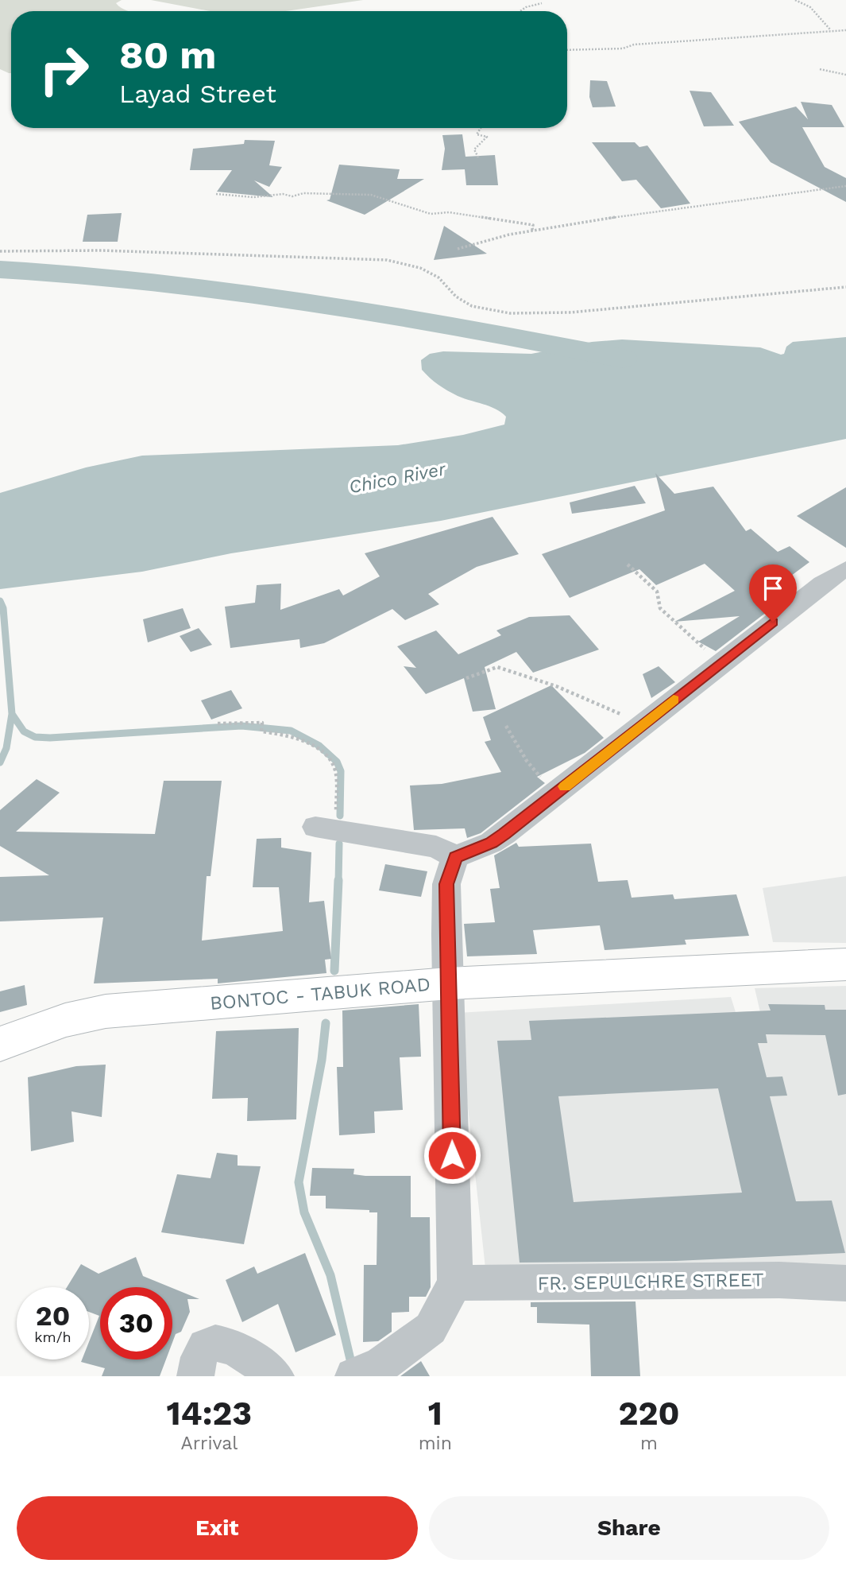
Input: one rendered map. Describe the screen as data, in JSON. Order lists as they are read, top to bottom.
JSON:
{
  "streets": {
    "highway": ["BONTOC - TABUK ROAD"],
    "street": ["FR. SEPULCHRE STREET"]
  },
  "water": ["Chico River"],
  "page": {
    "turn": ["80 m", "Layad Street"],
    "speed": "20 km/h",
    "limit": "30",
    "eta": [
      "14:23",
      "Arrival",
      "1",
      "min",
      "220",
      "m"
    ],
    "buttons": ["Exit", "Share"]
  }
}
